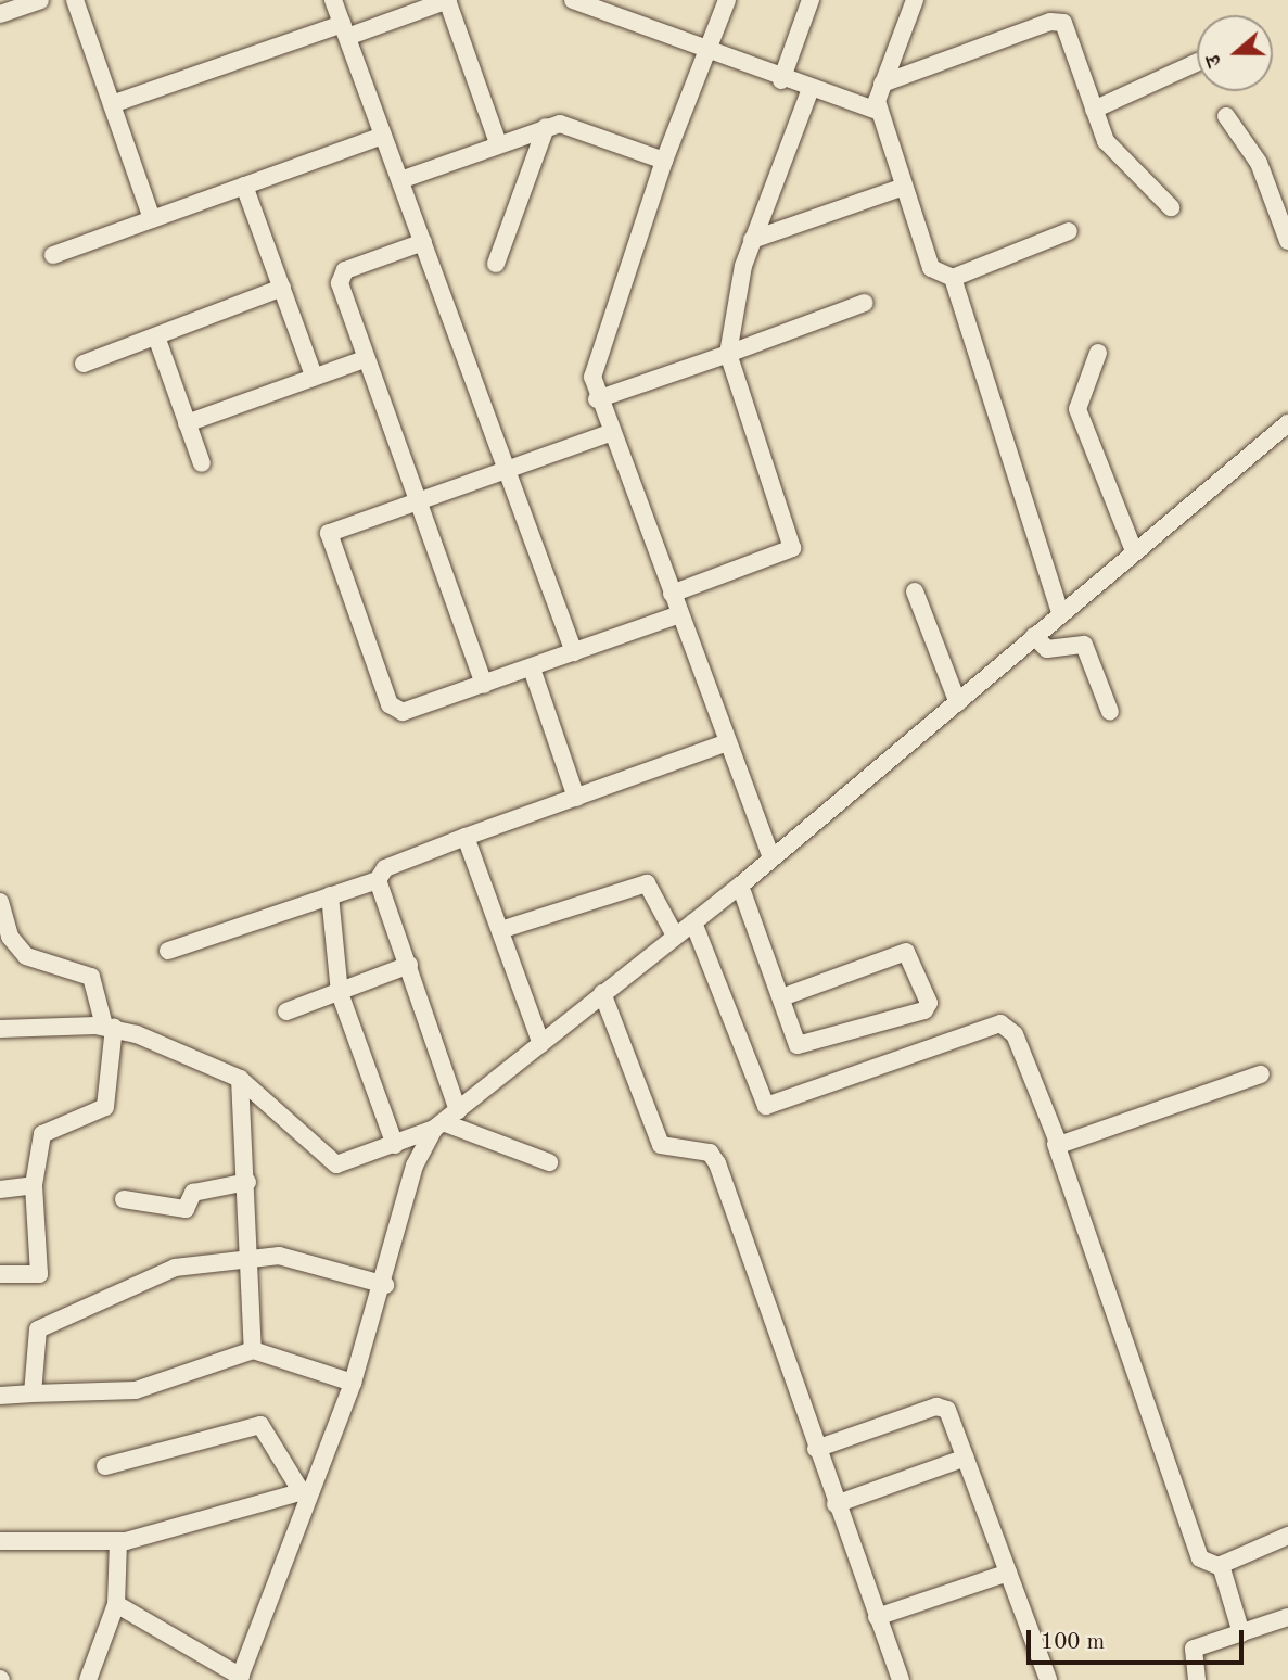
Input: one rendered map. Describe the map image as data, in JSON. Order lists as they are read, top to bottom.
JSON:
{
  "scale_bar": "100 m",
  "north": "left"
}
